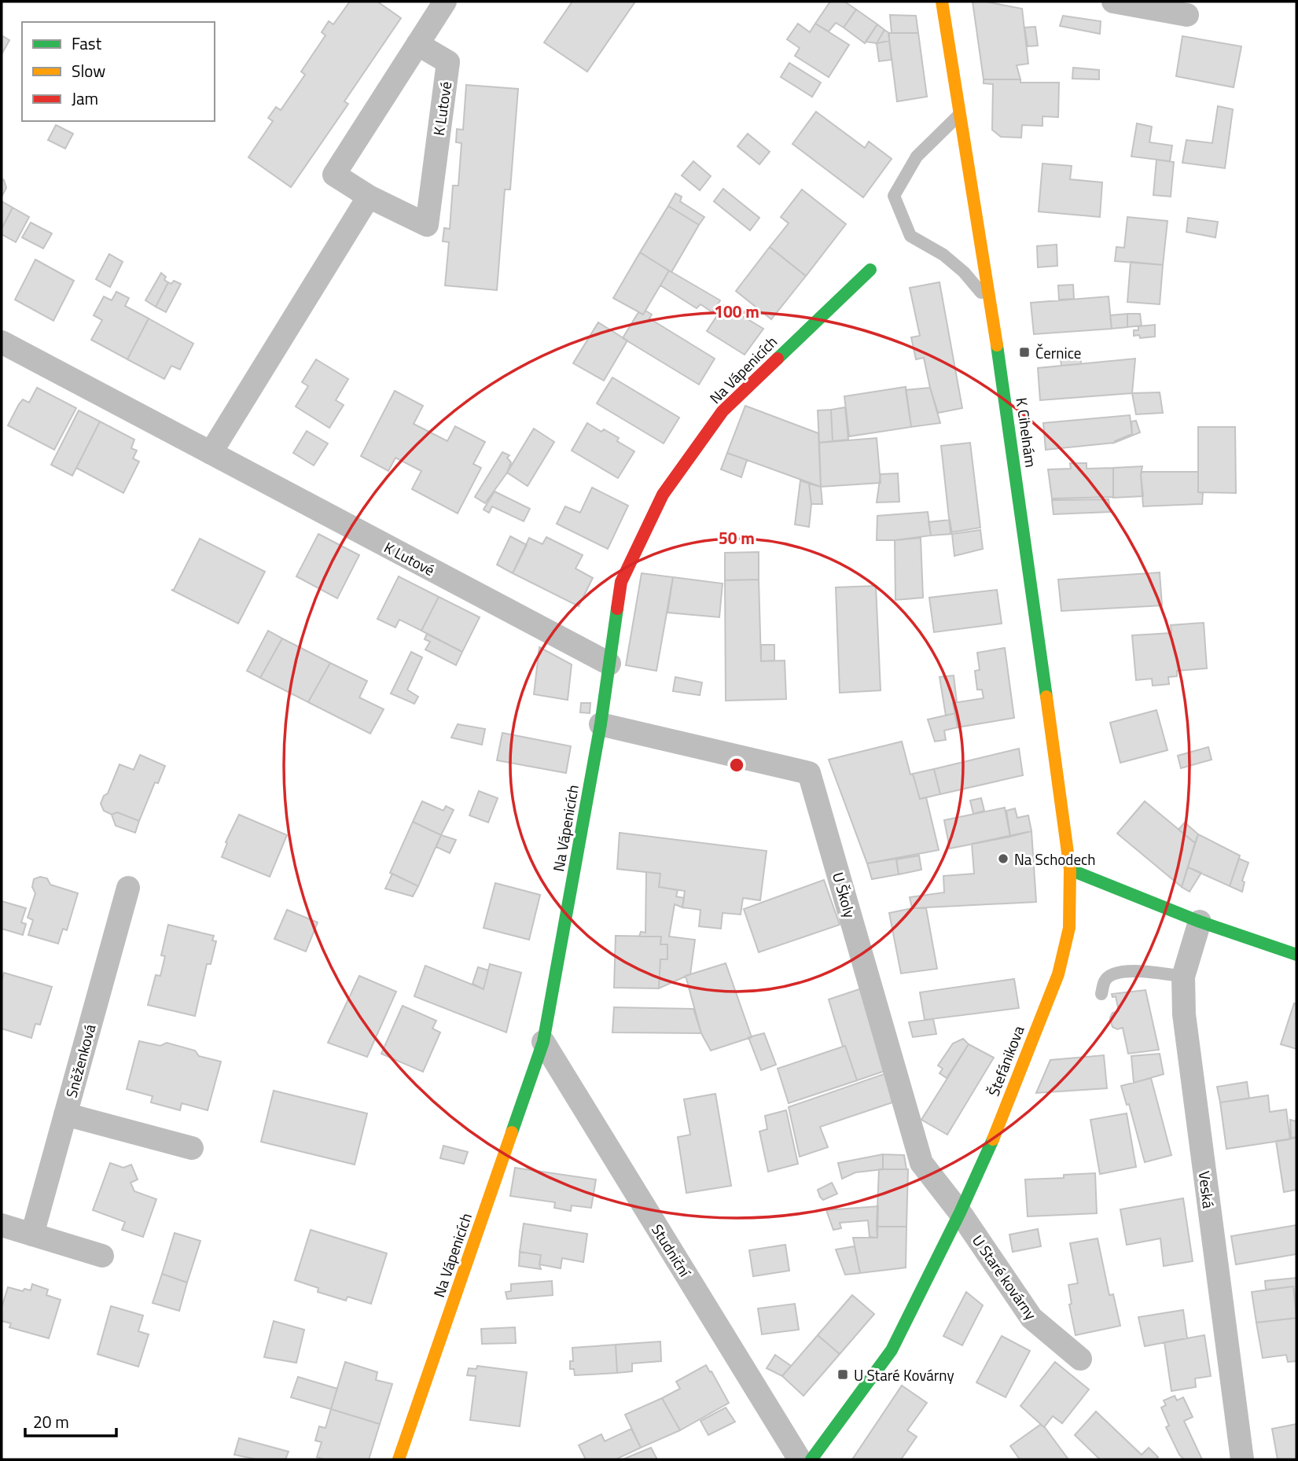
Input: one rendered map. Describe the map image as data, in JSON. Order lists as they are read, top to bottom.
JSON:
{
  "streets": {
    "street": [
      "K Lutové",
      "Na Vápenicích",
      "K Cihelnám",
      "U Školy",
      "Sněženková",
      "Štefánikova",
      "Veská",
      "Studniční",
      "U Staré kovárny"
    ]
  },
  "crossings": [
    ["K Lutové", "Na Vápenicích"],
    ["Na Vápenicích", "U Školy"],
    ["Na Vápenicích", "Studniční"],
    ["K Cihelnám", "Štefánikova"],
    ["U Školy", "Štefánikova"],
    ["U Školy", "U Staré kovárny"],
    ["Štefánikova", "U Staré kovárny"]
  ],
  "places": {
    "transit": ["Černice", "U Staré Kovárny"],
    "other": ["Na Schodech"]
  },
  "legend": ["Fast", "Slow", "Jam"],
  "scale_bar": "20 m",
  "rings": ["100 m", "50 m"]
}
